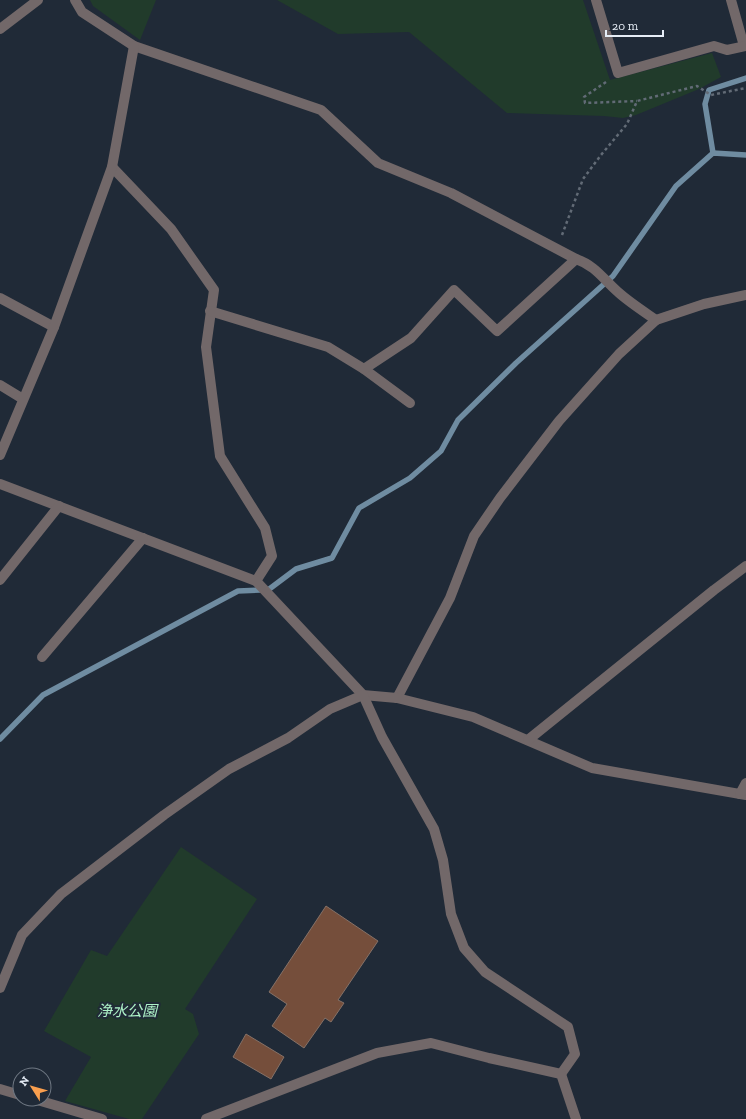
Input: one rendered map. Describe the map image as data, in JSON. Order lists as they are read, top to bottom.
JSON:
{
  "parks": ["浄水公園"],
  "scale_bar": "20 m",
  "north": "top left"
}
